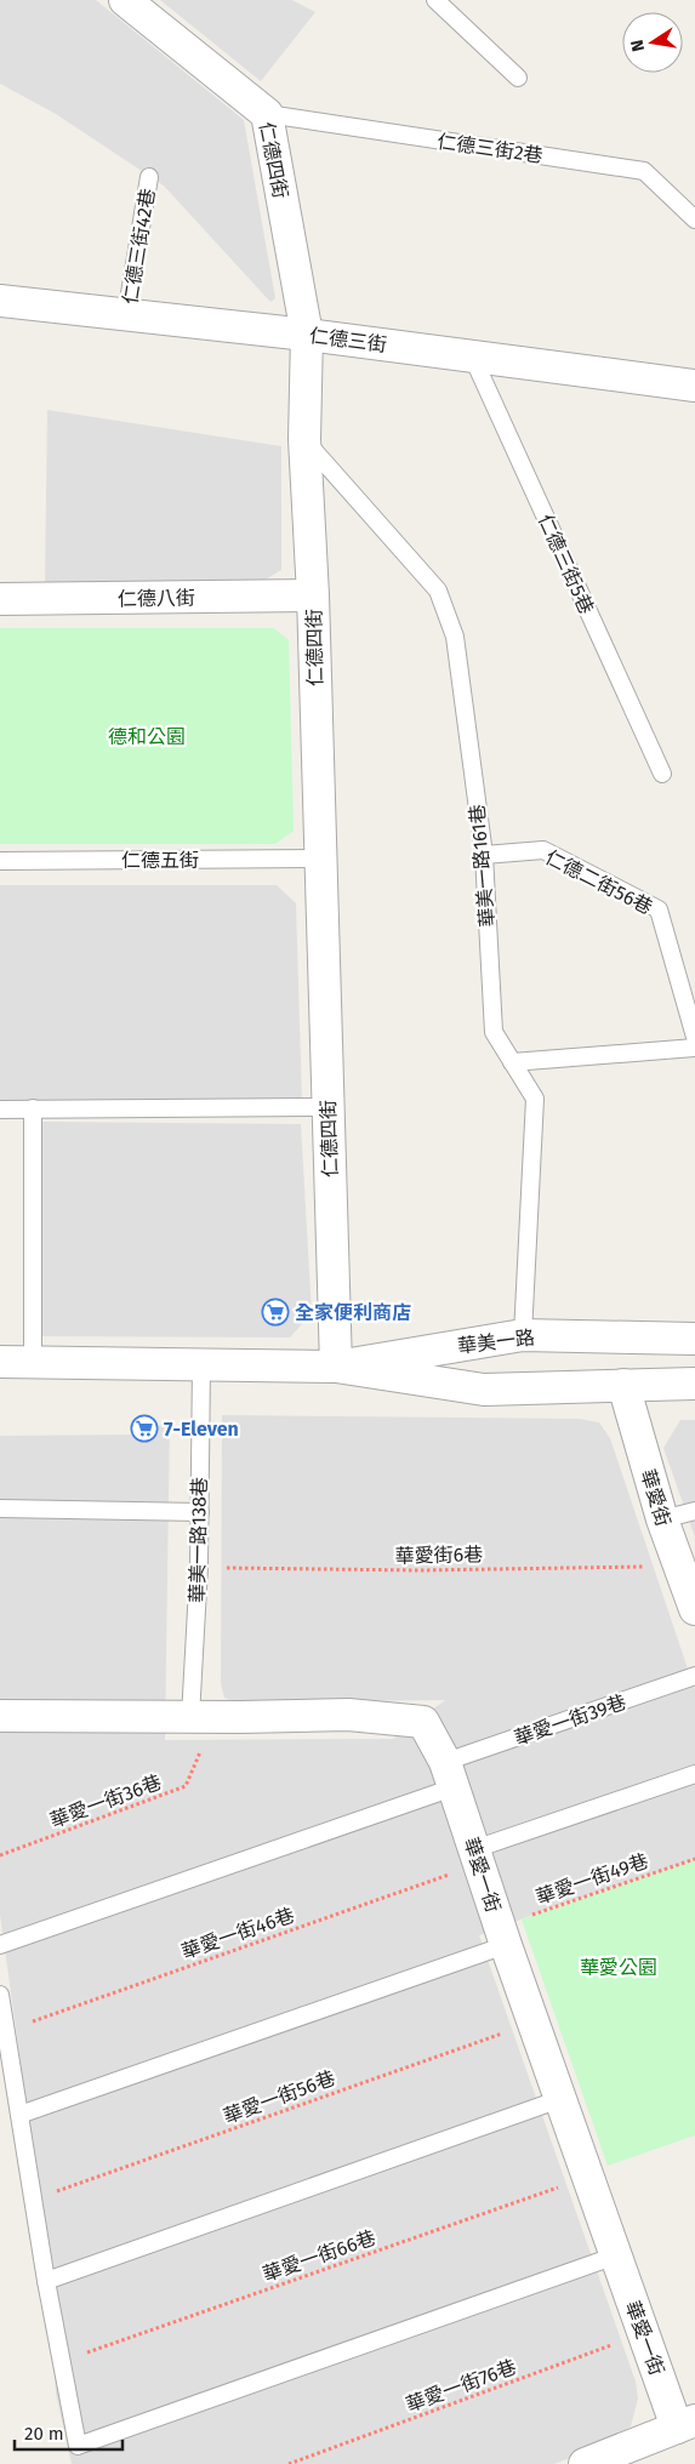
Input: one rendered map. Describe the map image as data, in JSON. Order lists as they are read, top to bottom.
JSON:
{
  "streets": {
    "street": [
      "仁德四街",
      "仁德三街",
      "仁德八街",
      "華美一路",
      "華愛街",
      "華愛一街"
    ],
    "lane": [
      "仁德三街2巷",
      "仁德三街42巷",
      "仁德三街5巷",
      "仁德五街",
      "華美一路161巷",
      "仁德二街56巷",
      "華美一路138巷",
      "華愛一街39巷"
    ],
    "path": [
      "華愛街6巷",
      "華愛一街36巷",
      "華愛一街49巷",
      "華愛一街46巷",
      "華愛一街56巷",
      "華愛一街66巷",
      "華愛一街76巷"
    ]
  },
  "crossings": [
    ["仁德三街2巷", "仁德四街"],
    ["仁德四街", "仁德三街"],
    ["仁德四街", "仁德八街"],
    ["仁德四街", "仁德五街"],
    ["仁德四街", "華美一路161巷"],
    ["仁德四街", "華美一路"],
    ["仁德三街42巷", "仁德三街"],
    ["仁德三街", "仁德三街5巷"],
    ["華美一路161巷", "仁德二街56巷"],
    ["華美一路161巷", "華美一路"],
    ["華美一路", "華愛街"],
    ["華美一路", "華美一路138巷"],
    ["華愛街", "華愛街6巷"],
    ["華美一路138巷", "華愛街6巷"],
    ["華美一路138巷", "華愛一街36巷"],
    ["華美一路138巷", "華愛一街"],
    ["華愛一街39巷", "華愛一街"],
    ["華愛一街36巷", "華愛一街"],
    ["華愛一街", "華愛一街49巷"],
    ["華愛一街", "華愛一街46巷"],
    ["華愛一街", "華愛一街56巷"],
    ["華愛一街", "華愛一街66巷"],
    ["華愛一街", "華愛一街76巷"]
  ],
  "parks": ["德和公園", "華愛公園"],
  "places": {
    "supermarket": ["全家便利商店", "7-Eleven"]
  },
  "scale_bar": "20 m",
  "north": "left"
}
